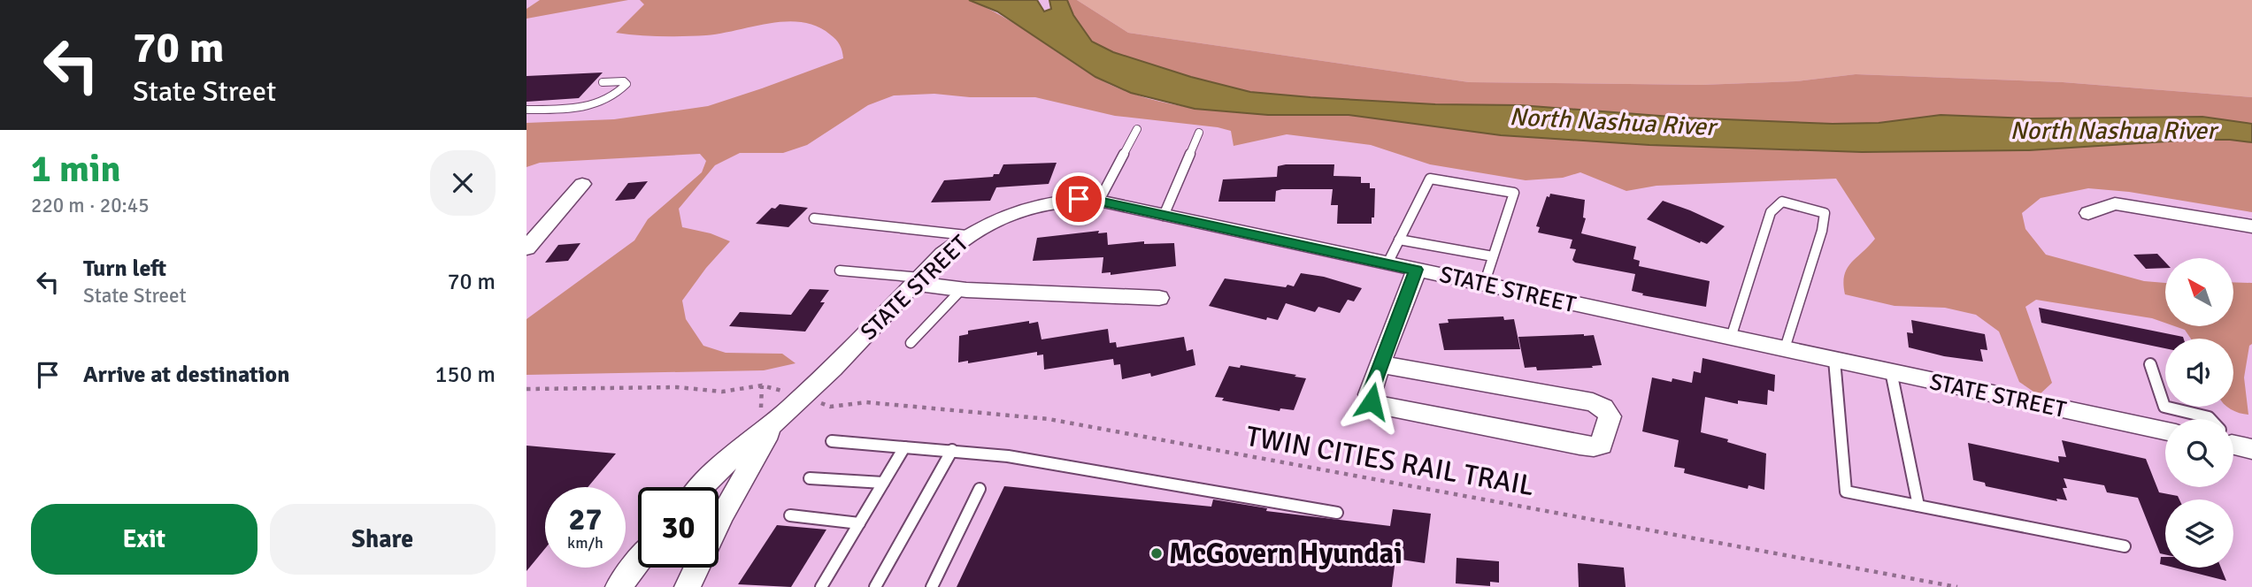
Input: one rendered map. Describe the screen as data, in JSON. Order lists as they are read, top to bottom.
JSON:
{
  "streets": {
    "street": ["STATE STREET"],
    "path": ["TWIN CITIES RAIL TRAIL"]
  },
  "water": ["North Nashua River"],
  "places": ["McGovern Hyundai"],
  "north": "top left",
  "page": {
    "turn": ["70 m", "State Street"],
    "heading": ["1 min", "220 m · 20:45"],
    "list": [
      {
        "name": "Turn left",
        "note": "State Street",
        "value": "70 m"
      },
      {
        "name": "Arrive at destination",
        "value": "150 m"
      }
    ],
    "speed": "27 km/h",
    "limit": "30",
    "buttons": ["Exit", "Share"]
  }
}
